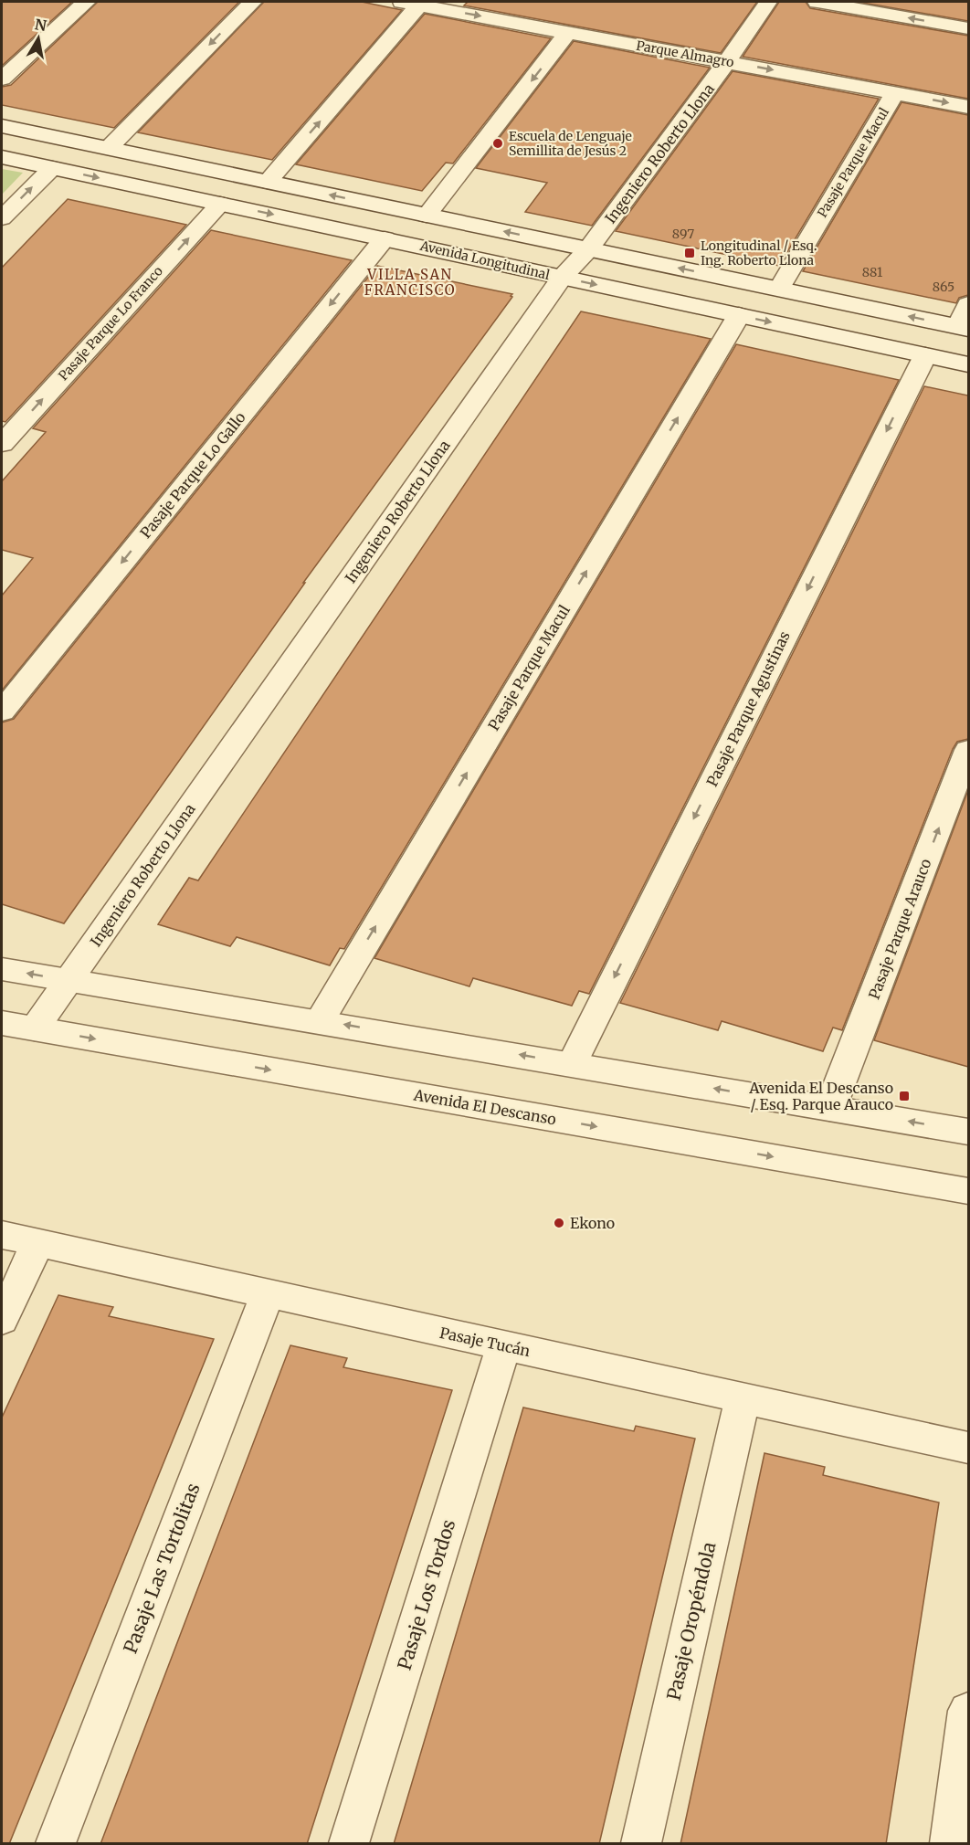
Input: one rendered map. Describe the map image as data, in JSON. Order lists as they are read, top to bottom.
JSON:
{
  "streets": {
    "street": [
      "Parque Almagro",
      "Ingeniero Roberto Llona",
      "Pasaje Parque Macul",
      "Avenida Longitudinal",
      "Pasaje Parque Lo Franco",
      "Pasaje Parque Lo Gallo",
      "Pasaje Parque Agustinas",
      "Pasaje Parque Arauco",
      "Avenida El Descanso",
      "Pasaje Tucán",
      "Pasaje Las Tortolitas",
      "Pasaje Los Tordos",
      "Pasaje Oropéndola"
    ]
  },
  "crossings": [
    ["Parque Almagro", "Ingeniero Roberto Llona"],
    ["Parque Almagro", "Pasaje Parque Macul"],
    ["Ingeniero Roberto Llona", "Avenida Longitudinal"],
    ["Ingeniero Roberto Llona", "Avenida El Descanso"],
    ["Pasaje Parque Macul", "Avenida Longitudinal"],
    ["Avenida Longitudinal", "Pasaje Parque Lo Franco"],
    ["Avenida Longitudinal", "Pasaje Parque Lo Gallo"],
    ["Avenida Longitudinal", "Pasaje Parque Agustinas"],
    ["Pasaje Tucán", "Pasaje Las Tortolitas"],
    ["Pasaje Tucán", "Pasaje Los Tordos"],
    ["Pasaje Tucán", "Pasaje Oropéndola"]
  ],
  "one_way": [
    "Pasaje Parque Macul",
    "Pasaje Parque Lo Gallo",
    "Pasaje Parque Agustinas",
    "Pasaje Parque Arauco"
  ],
  "districts": ["VILLA SAN FRANCISCO"],
  "places": {
    "other": ["Escuela de Lenguaje Semillita de Jesús 2", "Ekono"],
    "transit": ["Longitudinal / Esq. Ing. Roberto Llona", "Avenida El Descanso / Esq. Parque Arauco"]
  },
  "house_numbers": ["897", "881", "865"],
  "north": "top"
}
